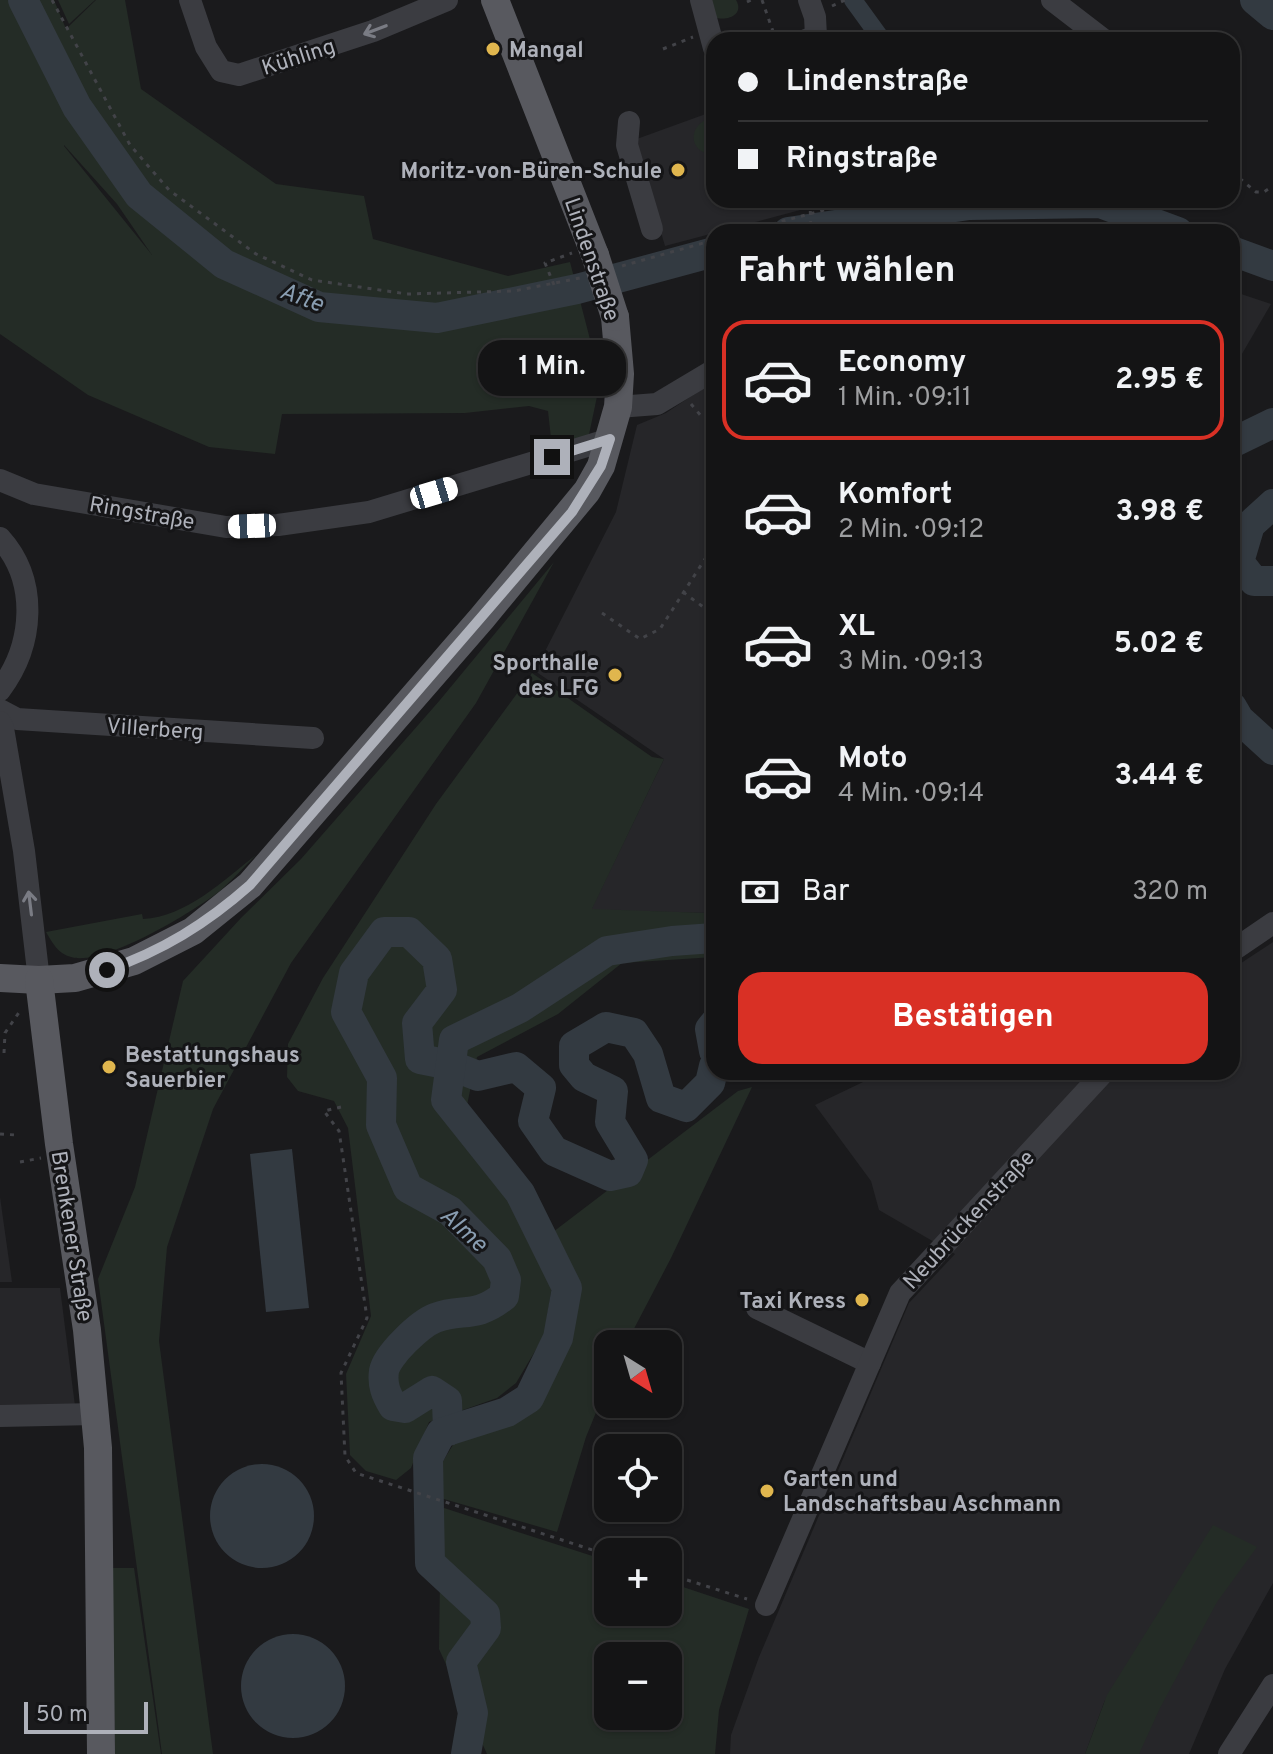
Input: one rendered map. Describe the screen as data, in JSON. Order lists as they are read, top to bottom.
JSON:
{
  "streets": {
    "main road": ["Lindenstraße", "Brenkener Straße"],
    "street": [
      "Kühling",
      "Ringstraße",
      "Villerberg",
      "Neubrückenstraße"
    ]
  },
  "crossings": [
    ["Lindenstraße", "Ringstraße"],
    ["Lindenstraße", "Brenkener Straße"]
  ],
  "one_way": ["Kühling"],
  "water": ["Afte", "Alme"],
  "places": [
    "Mangal",
    "Moritz-von-Büren-Schule",
    "Sporthalle des LFG",
    "Bestattungshaus Sauerbier",
    "Taxi Kress",
    "Garten und Landschaftsbau Aschmann"
  ],
  "scale_bar": "50 m",
  "north": "bottom right",
  "page": {
    "banner": ["Lindenstraße", "Ringstraße"],
    "heading": "Fahrt wählen",
    "list": [
      {
        "name": "Economy",
        "note": "1 Min. · 09:11",
        "value": "2.95 €"
      },
      {
        "name": "Komfort",
        "note": "2 Min. · 09:12",
        "value": "3.98 €"
      },
      {
        "name": "XL",
        "note": "3 Min. · 09:13",
        "value": "5.02 €"
      },
      {
        "name": "Moto",
        "note": "4 Min. · 09:14",
        "value": "3.44 €"
      }
    ],
    "bubble": "1 Min.",
    "pay": ["Bar", "320 m"],
    "buttons": "Bestätigen",
    "map_buttons": ["+", "−"],
    "scale": "50 m"
  }
}
